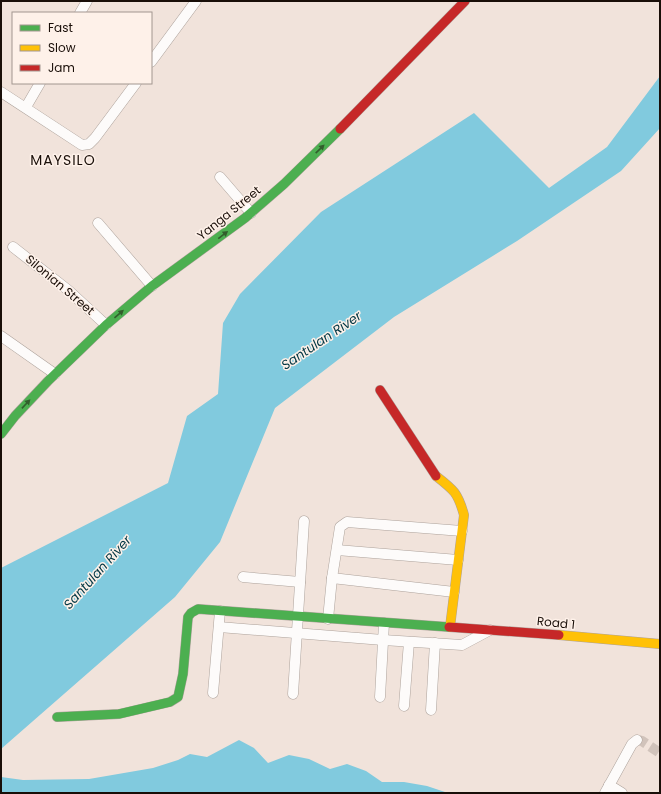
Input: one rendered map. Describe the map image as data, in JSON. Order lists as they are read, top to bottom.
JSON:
{
  "streets": {
    "street": ["Yanga Street", "Silonian Street", "Road 1"]
  },
  "crossings": [
    ["Yanga Street", "Silonian Street"]
  ],
  "one_way": ["Yanga Street"],
  "districts": ["MAYSILO"],
  "water": ["Santulan River"],
  "legend": ["Fast", "Slow", "Jam"]
}
